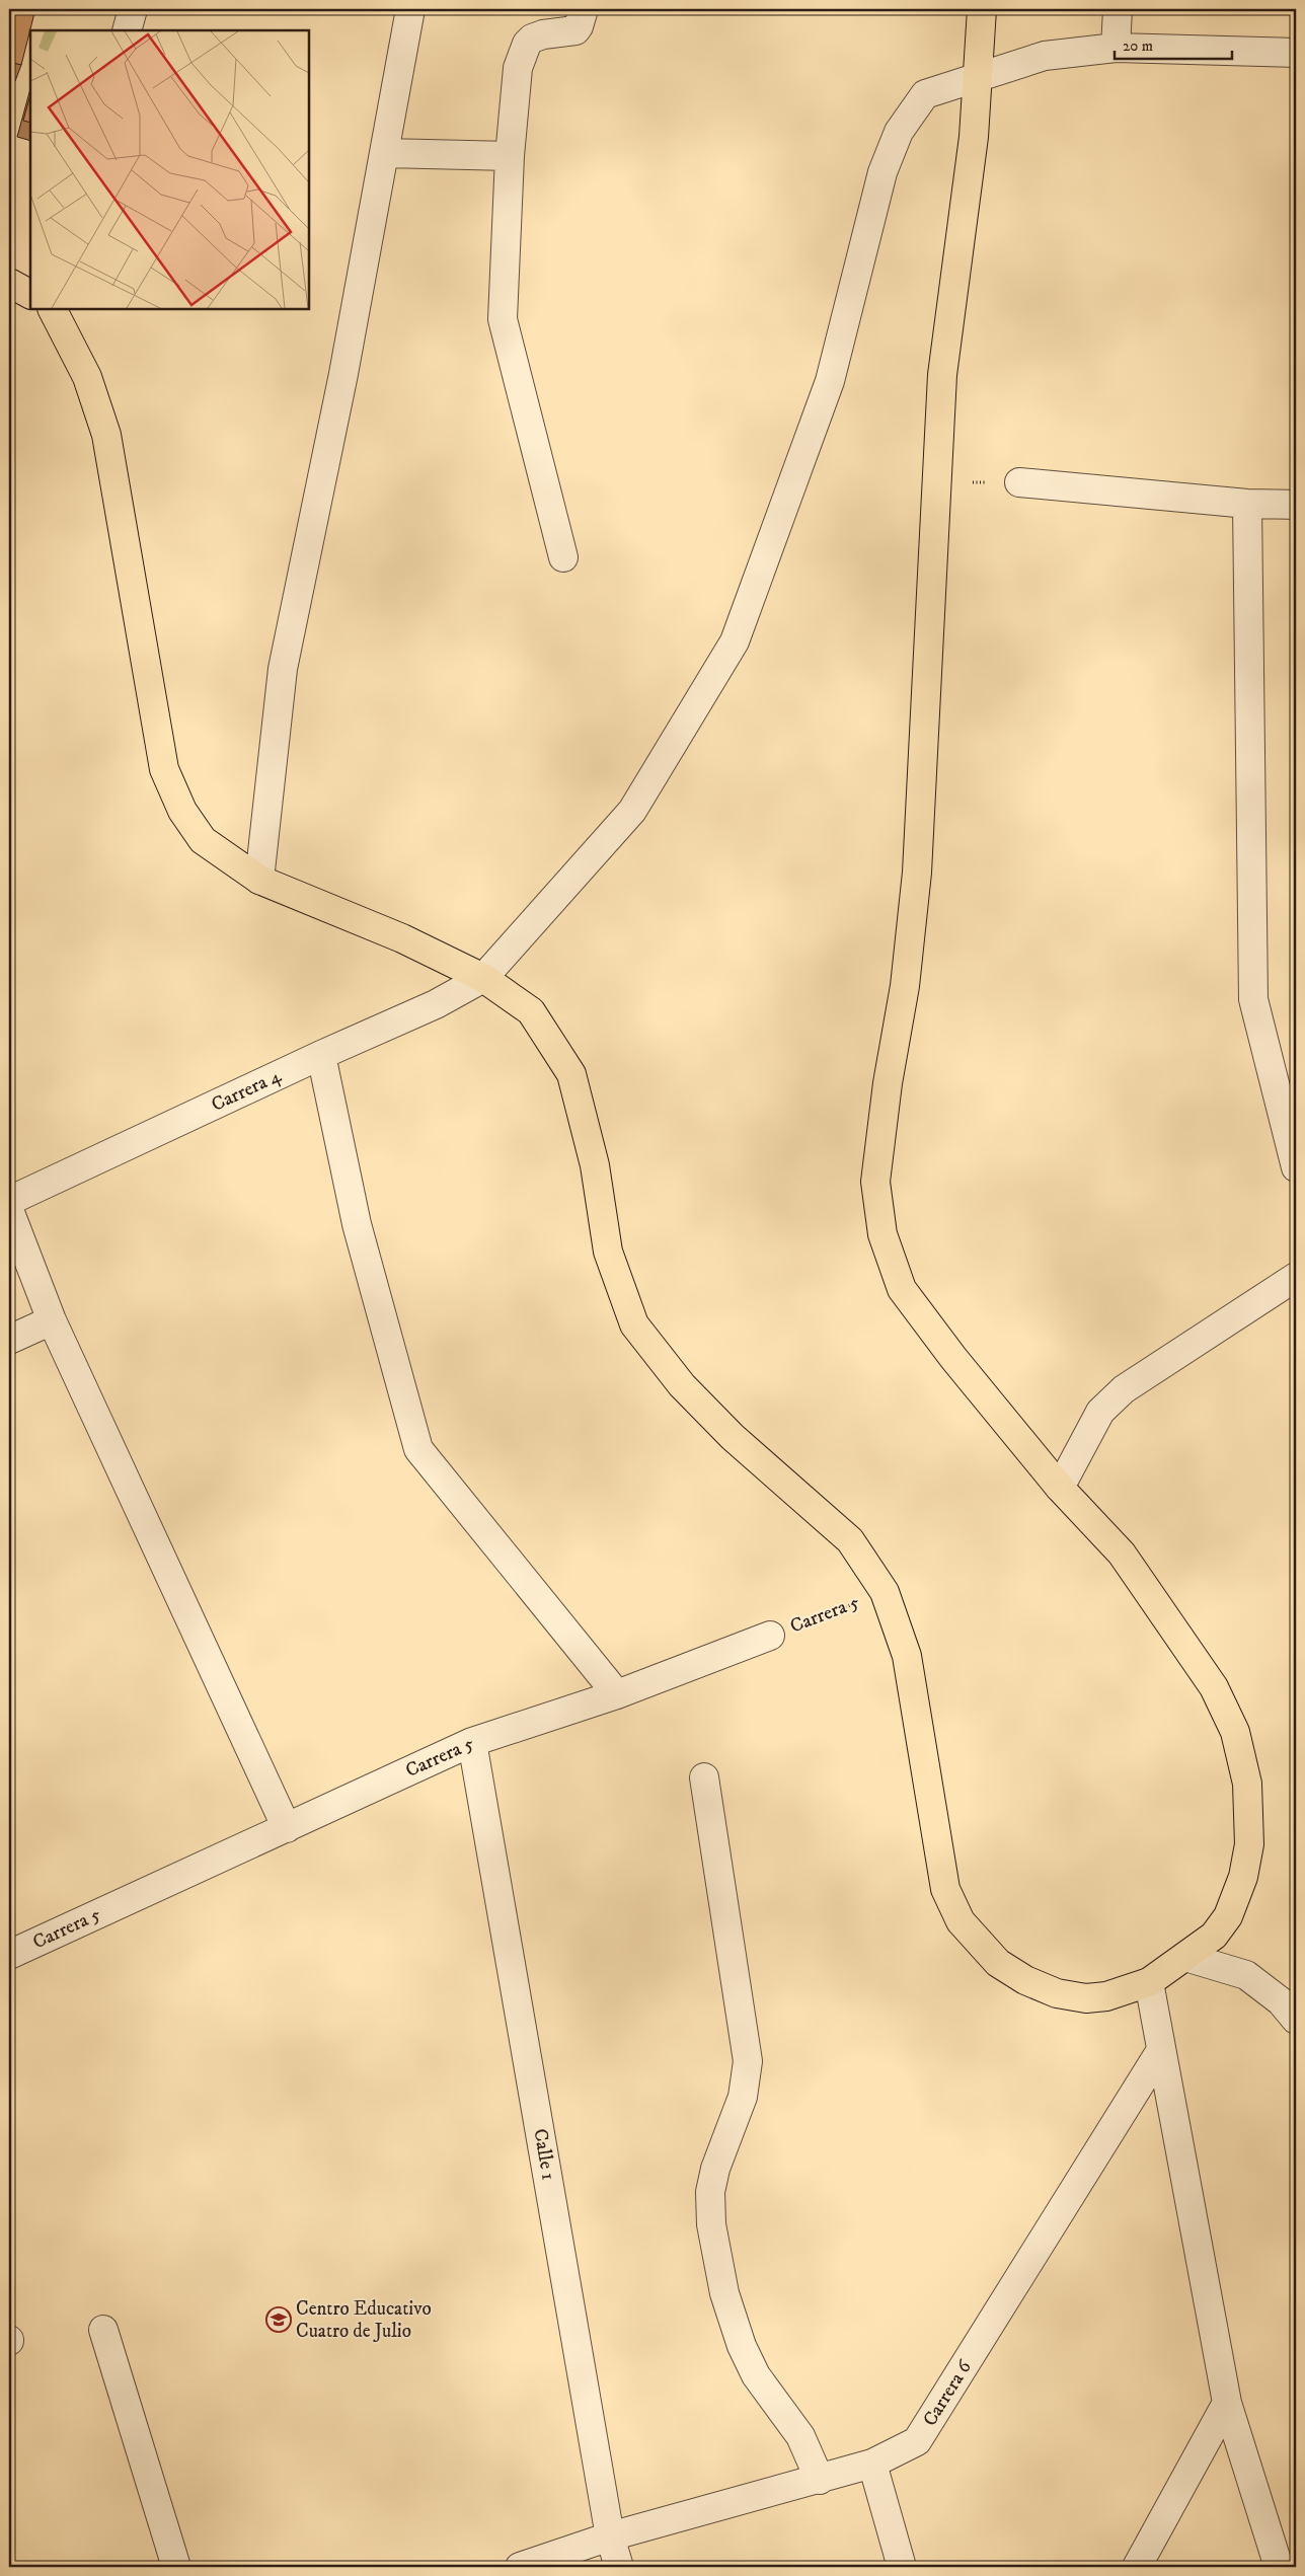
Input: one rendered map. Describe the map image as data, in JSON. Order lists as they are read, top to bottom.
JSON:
{
  "streets": {
    "street": [
      "Carrera 4",
      "Carrera 5",
      "Calle 1",
      "Carrera 6"
    ]
  },
  "crossings": [
    ["Carrera 5", "Calle 1"],
    ["Calle 1", "Carrera 6"]
  ],
  "places": {
    "school or university": ["Centro Educativo Cuatro de Julio"]
  },
  "scale_bar": "20 m"
}
